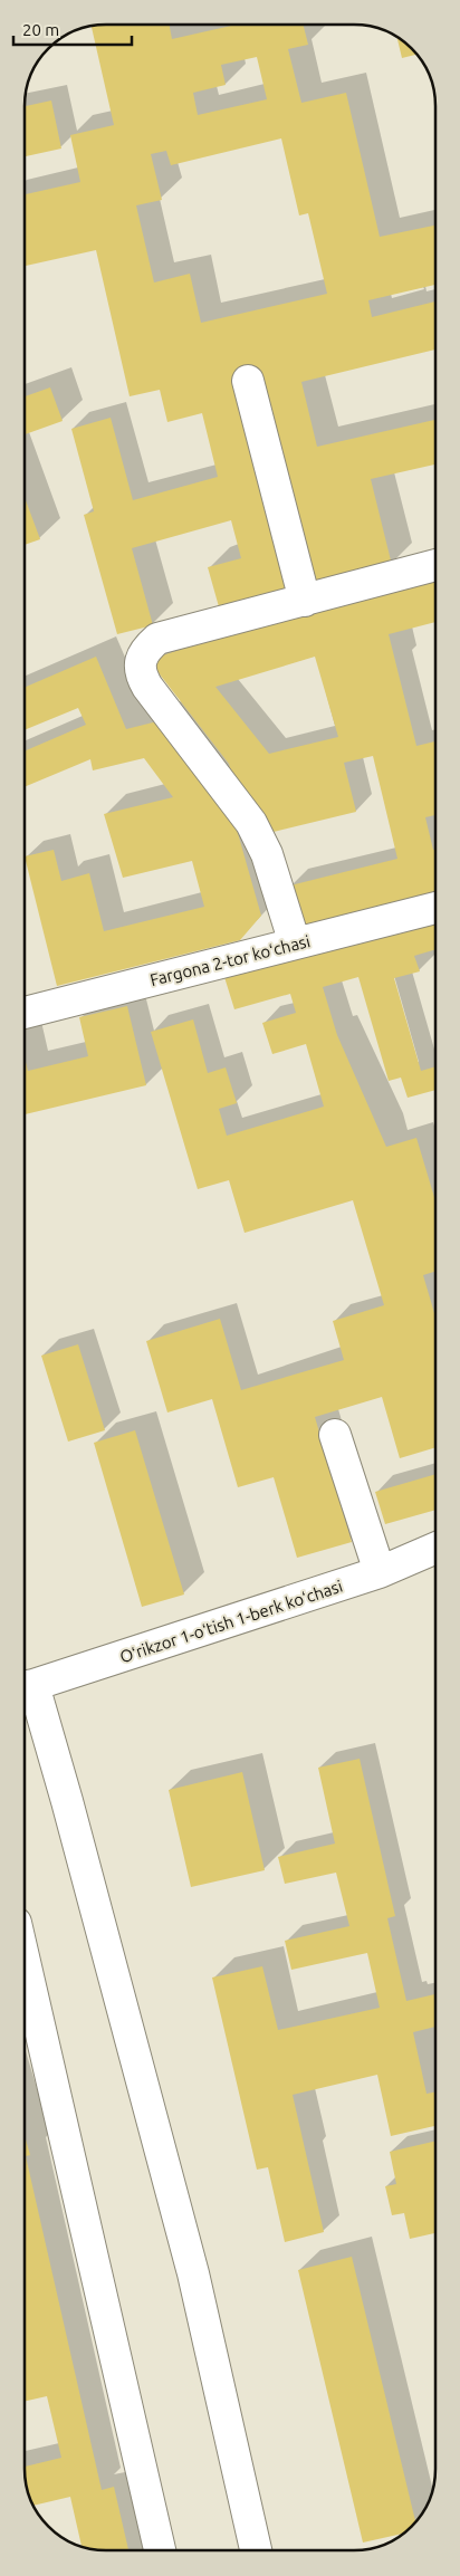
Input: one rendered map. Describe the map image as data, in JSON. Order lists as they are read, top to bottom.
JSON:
{
  "streets": {
    "street": ["Fargona 2-tor koʻchasi", "Oʻrikzor 1-oʻtish 1-berk koʻchasi"]
  },
  "scale_bar": "20 m"
}
